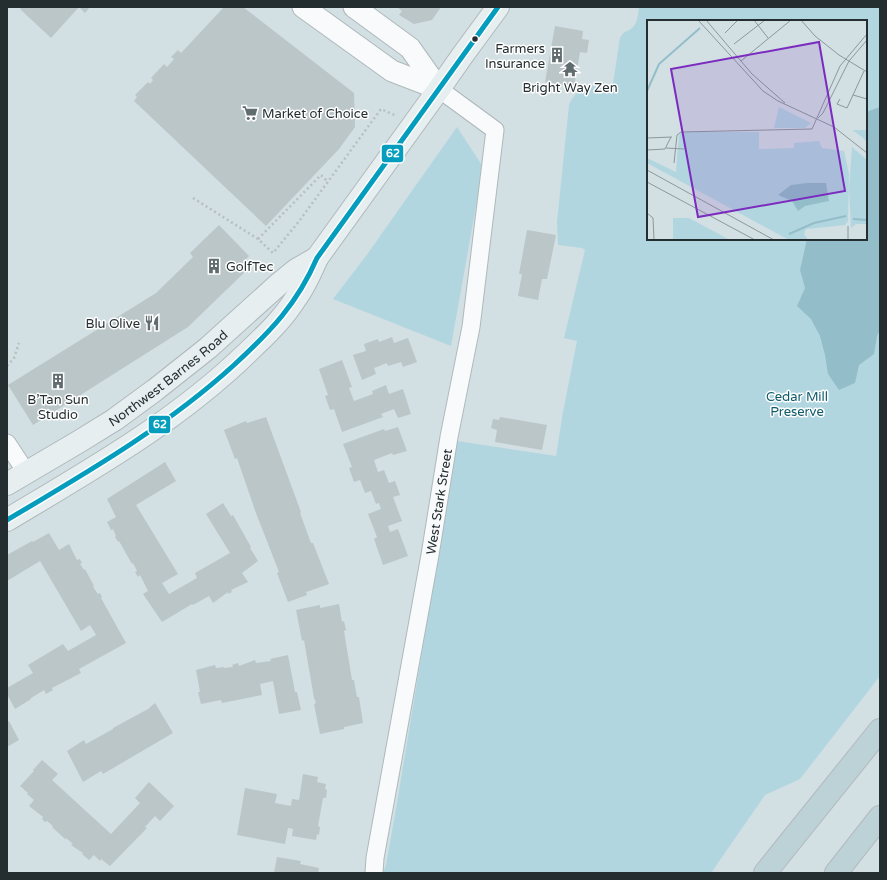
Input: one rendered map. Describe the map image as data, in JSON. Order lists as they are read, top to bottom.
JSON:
{
  "streets": {
    "main road": ["Northwest Barnes Road"],
    "street": ["West Stark Street"]
  },
  "crossings": [
    ["Northwest Barnes Road", "West Stark Street"]
  ],
  "parks": ["Cedar Mill Preserve"],
  "places": {
    "building": ["Farmers Insurance", "GolfTec", "B’Tan Sun Studio"],
    "temple": ["Bright Way Zen"],
    "supermarket": ["Market of Choice"],
    "restaurant": ["Blu Olive"]
  },
  "lines": ["transit line 62"]
}
